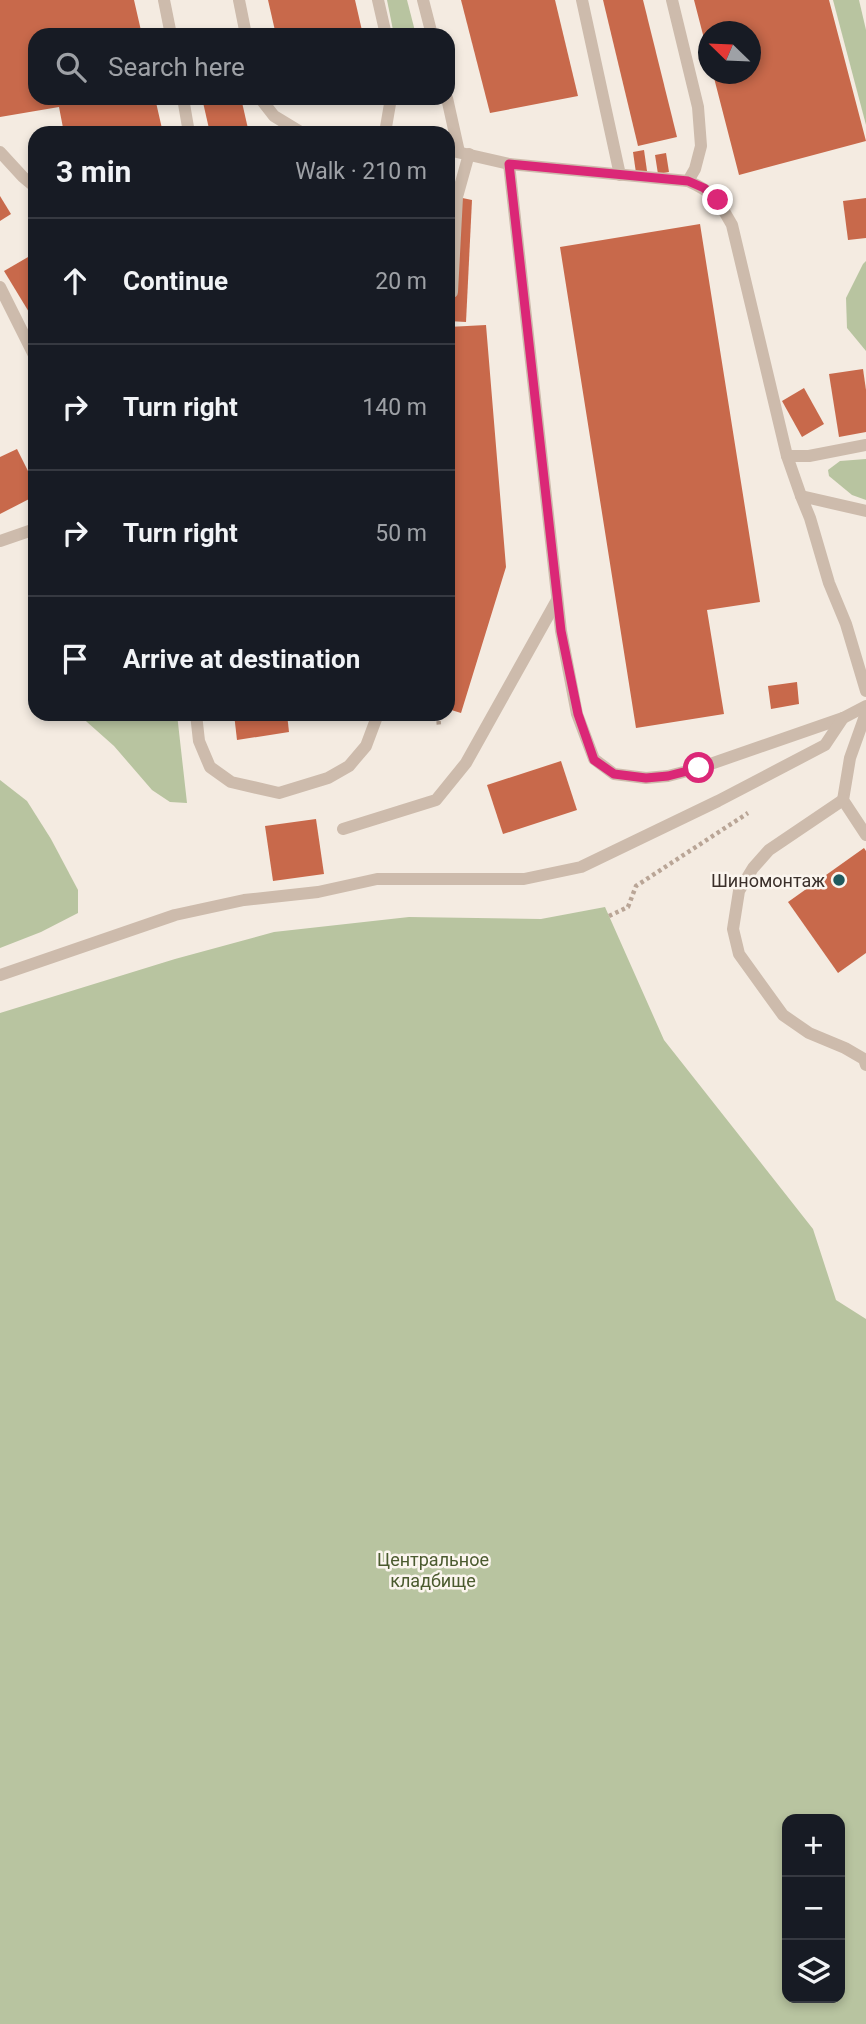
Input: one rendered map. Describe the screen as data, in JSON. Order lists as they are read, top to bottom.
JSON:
{
  "parks": ["Центральное кладбище"],
  "places": ["Шиномонтаж"],
  "north": "top left",
  "page": {
    "search": "Search here",
    "heading": ["3 min", "Walk · 210 m"],
    "list": [
      ["Continue", "20 m"],
      ["Turn right", "140 m"],
      ["Turn right", "50 m"],
      "Arrive at destination"
    ],
    "map_buttons": ["+", "−"]
  }
}
